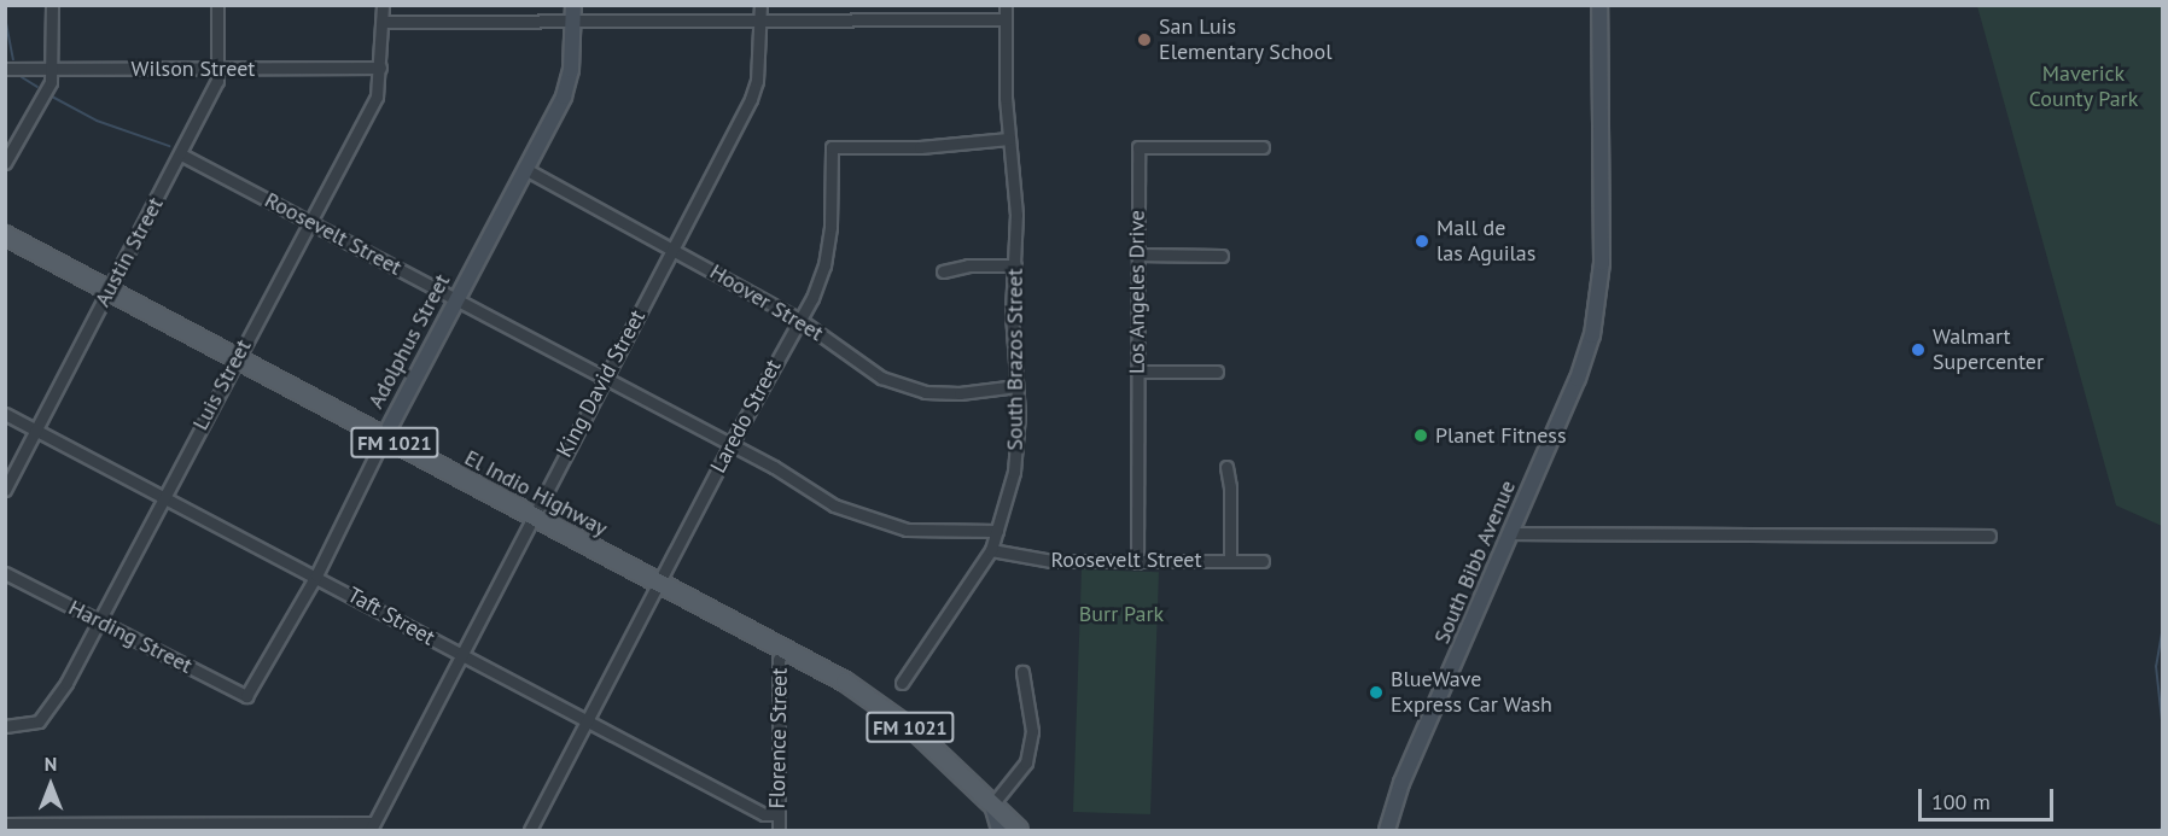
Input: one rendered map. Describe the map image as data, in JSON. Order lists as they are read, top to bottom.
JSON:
{
  "streets": {
    "main road": [
      "Adolphus Street",
      "FM 1021",
      "El Indio Highway",
      "South Bibb Avenue"
    ],
    "street": [
      "Wilson Street",
      "Roosevelt Street",
      "Austin Street",
      "Los Angeles Drive",
      "Hoover Street",
      "South Brazos Street",
      "King David Street",
      "Luis Street",
      "Laredo Street",
      "Taft Street",
      "Harding Street",
      "Florence Street"
    ]
  },
  "crossings": [
    ["Wilson Street", "Austin Street"],
    ["Wilson Street", "Luis Street"],
    ["Roosevelt Street", "Austin Street"],
    ["Roosevelt Street", "Los Angeles Drive"],
    ["Roosevelt Street", "Adolphus Street"],
    ["Roosevelt Street", "South Brazos Street"],
    ["Roosevelt Street", "King David Street"],
    ["Roosevelt Street", "Luis Street"],
    ["Roosevelt Street", "Laredo Street"],
    ["Austin Street", "El Indio Highway"],
    ["Austin Street", "Taft Street"],
    ["Hoover Street", "Adolphus Street"],
    ["Hoover Street", "South Brazos Street"],
    ["Hoover Street", "King David Street"],
    ["Hoover Street", "Laredo Street"],
    ["Adolphus Street", "El Indio Highway"],
    ["Adolphus Street", "Taft Street"],
    ["Adolphus Street", "Harding Street"],
    ["South Brazos Street", "Laredo Street"],
    ["King David Street", "El Indio Highway"],
    ["King David Street", "Taft Street"],
    ["Luis Street", "El Indio Highway"],
    ["Luis Street", "Taft Street"],
    ["Luis Street", "Harding Street"],
    ["Laredo Street", "El Indio Highway"],
    ["Laredo Street", "Taft Street"],
    ["El Indio Highway", "Florence Street"],
    ["Taft Street", "Florence Street"]
  ],
  "parks": ["Maverick County Park", "Burr Park"],
  "places": [
    "San Luis Elementary School",
    "Mall de las Aguilas",
    "Walmart Supercenter",
    "Planet Fitness",
    "BlueWave Express Car Wash"
  ],
  "scale_bar": "100 m",
  "north": "top"
}
